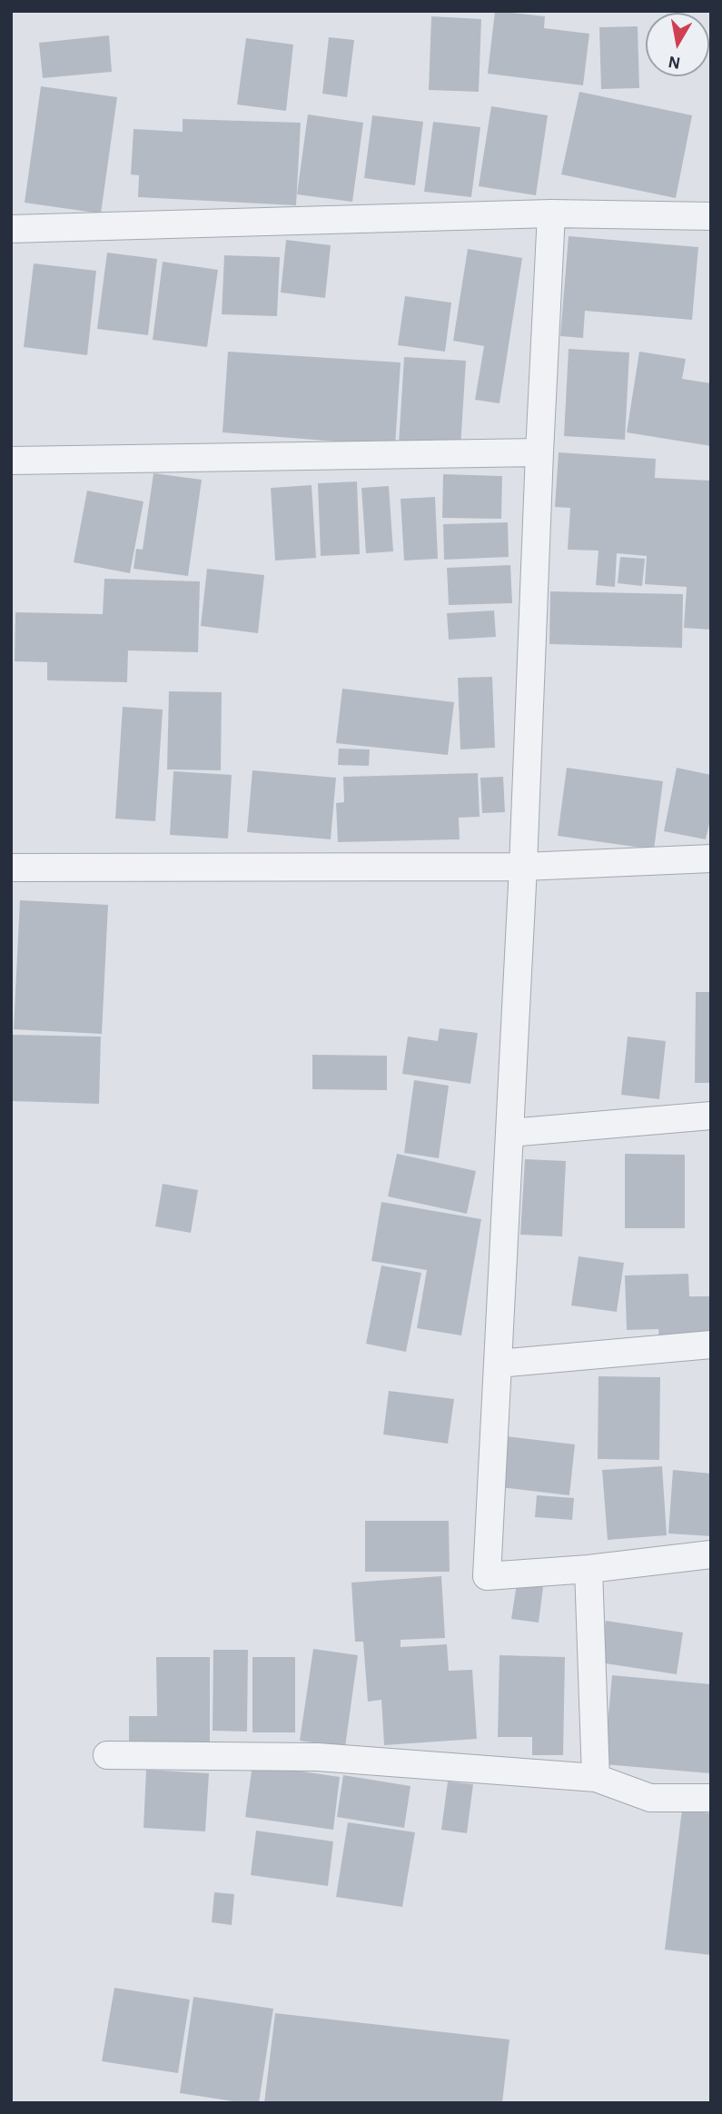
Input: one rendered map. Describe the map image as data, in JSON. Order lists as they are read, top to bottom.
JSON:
{
  "north": "bottom"
}
